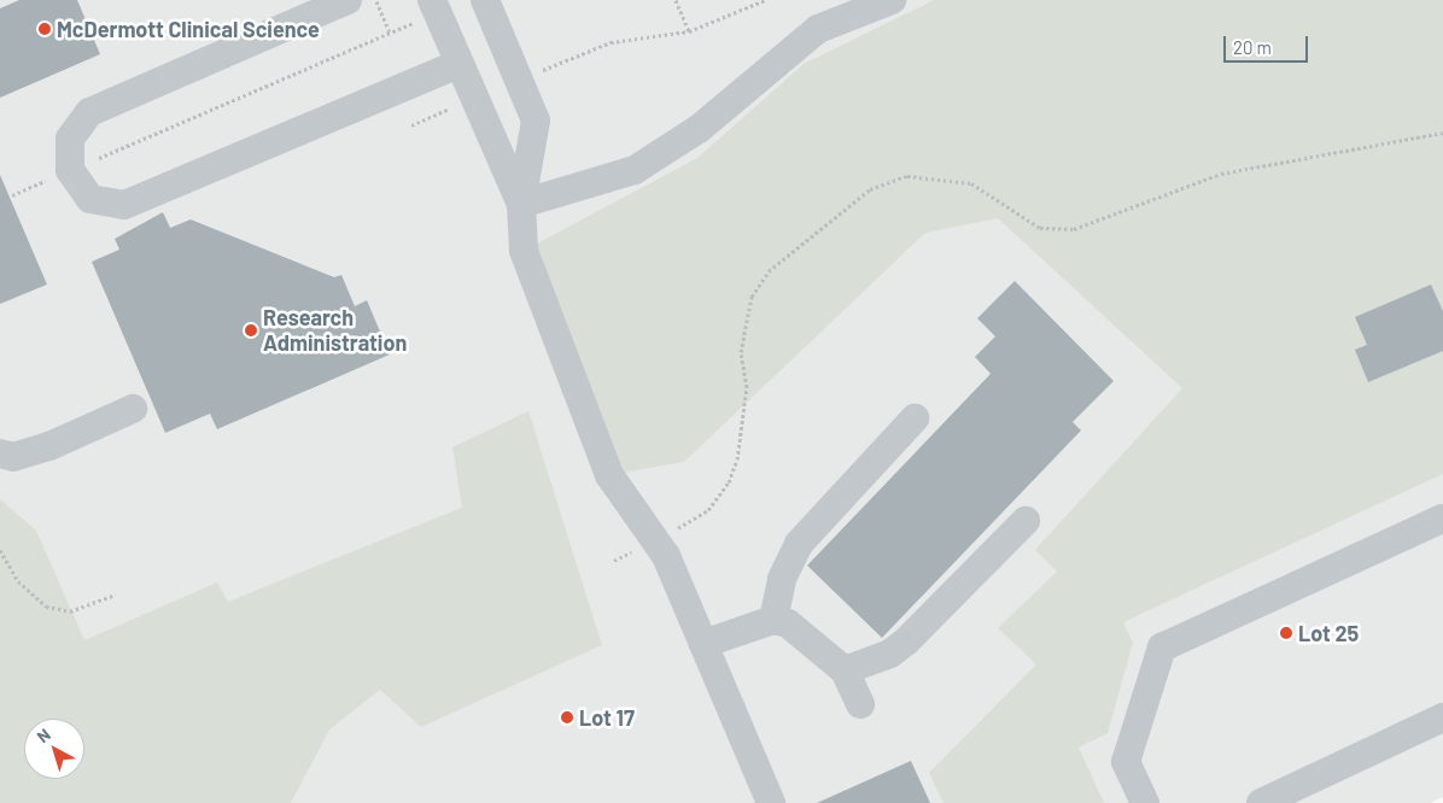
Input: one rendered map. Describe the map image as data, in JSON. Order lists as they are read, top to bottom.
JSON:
{
  "places": [
    "McDermott Clinical Science",
    "Research Administration",
    "Lot 25",
    "Lot 17"
  ],
  "scale_bar": "20 m",
  "north": "top left"
}
